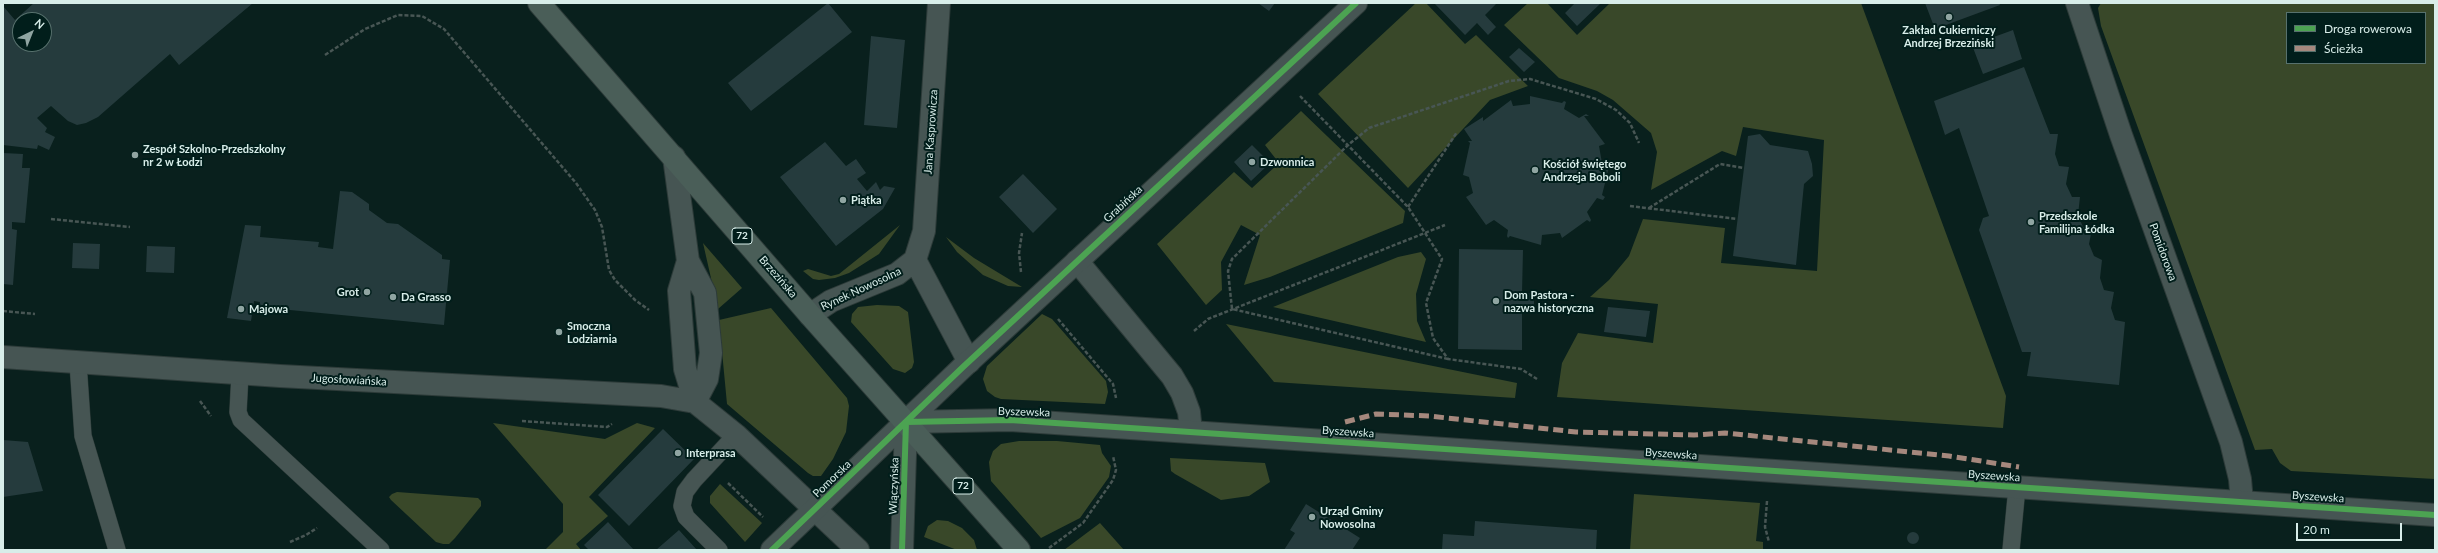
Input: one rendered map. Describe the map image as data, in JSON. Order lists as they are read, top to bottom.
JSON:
{
  "streets": {
    "main road": ["72", "Brzezińska"],
    "street": [
      "Jana Kasprowicza",
      "Grabińska",
      "Pomidorowa",
      "Rynek Nowosolna",
      "Jugosłowiańska",
      "Byszewska",
      "Pomorska",
      "Wiączyńska"
    ]
  },
  "crossings": [
    ["Jana Kasprowicza", "Rynek Nowosolna"],
    ["Grabińska", "Brzezińska"],
    ["Grabińska", "Byszewska"],
    ["Grabińska", "Pomorska"],
    ["Grabińska", "Wiączyńska"],
    ["Pomidorowa", "Byszewska"],
    ["Brzezińska", "Rynek Nowosolna"],
    ["Brzezińska", "Byszewska"],
    ["Brzezińska", "Pomorska"],
    ["Brzezińska", "Wiączyńska"],
    ["Byszewska", "Pomorska"],
    ["Byszewska", "Wiączyńska"],
    ["Pomorska", "Wiączyńska"]
  ],
  "places": [
    "Zakład Cukierniczy Andrzej Brzeziński",
    "Zespół Szkolno-Przedszkolny nr 2 w Łodzi",
    "Dzwonnica",
    "Kościół świętego Andrzeja Boboli",
    "Piątka",
    "Przedszkole Familijna Łódka",
    "Grot",
    "Da Grasso",
    "Dom Pastora - nazwa historyczna",
    "Majowa",
    "Smoczna Lodziarnia",
    "Interprasa",
    "Urząd Gminy Nowosolna"
  ],
  "legend": ["Droga rowerowa", "Ścieżka"],
  "scale_bar": "20 m",
  "north": "top right"
}
